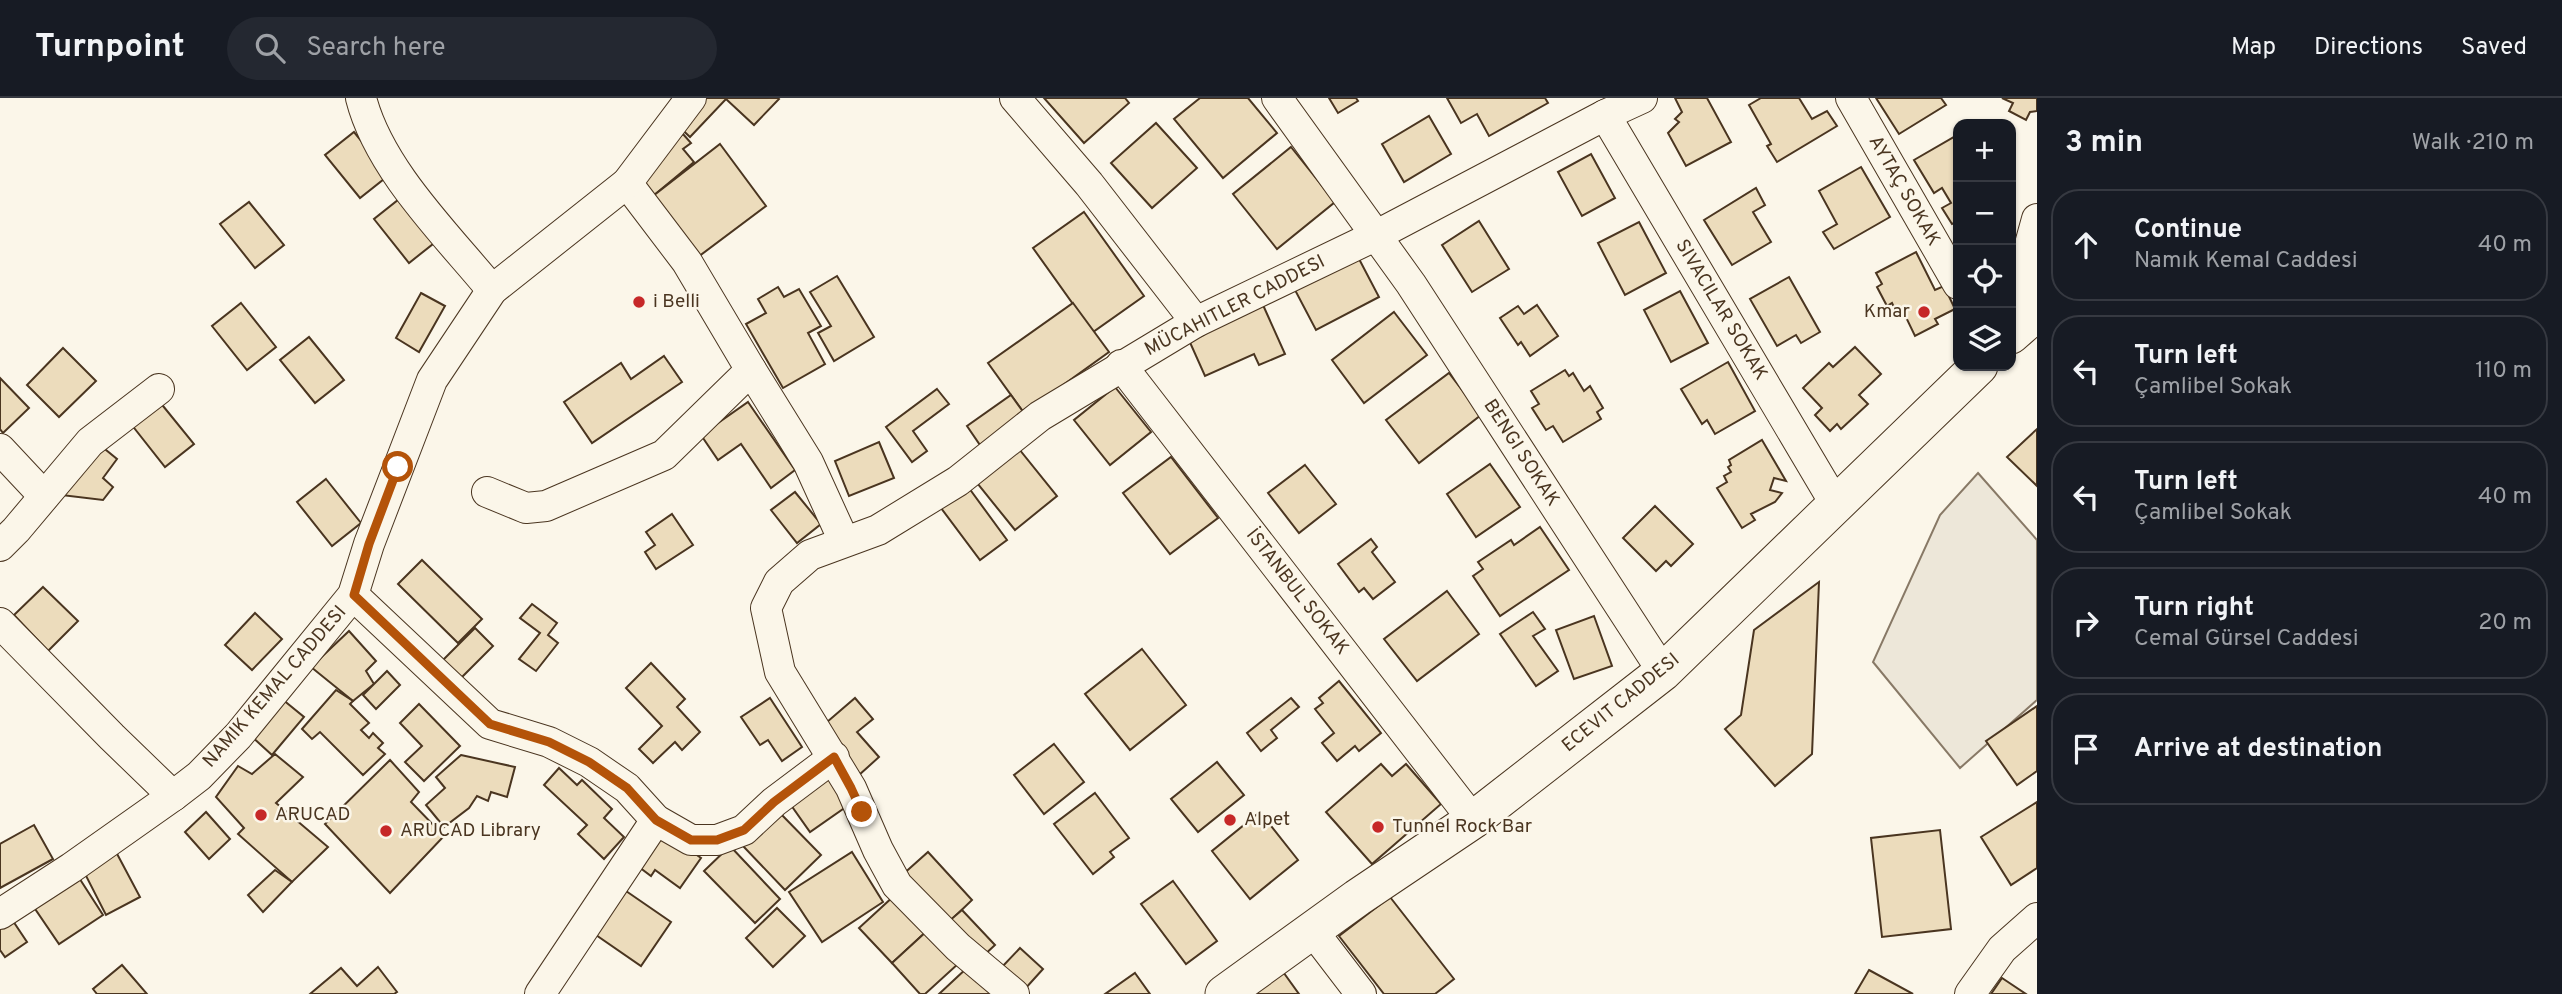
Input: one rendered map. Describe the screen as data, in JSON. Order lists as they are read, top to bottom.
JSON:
{
  "streets": {
    "main road": ["ECEVIT CADDESI"],
    "street": [
      "AYTAÇ SOKAK",
      "MÜCAHITLER CADDESI",
      "BENGI SOKAK",
      "İSTANBUL SOKAK"
    ]
  },
  "crossings": [
    ["MÜCAHITLER CADDESI", "BENGI SOKAK"],
    ["MÜCAHITLER CADDESI", "İSTANBUL SOKAK"],
    ["BENGI SOKAK", "ECEVIT CADDESI"],
    ["İSTANBUL SOKAK", "ECEVIT CADDESI"]
  ],
  "places": [
    "i Belli",
    "Kmar",
    "ARUCAD",
    "Alpet",
    "Tunnel Rock Bar",
    "ARUCAD Library"
  ],
  "page": {
    "header": "Turnpoint",
    "search": "Search here",
    "nav": ["Map", "Directions", "Saved"],
    "heading": ["3 min", "Walk · 210 m"],
    "map_buttons": ["+", "−"],
    "list": [
      ["Continue", "Namık Kemal Caddesi", "40 m"],
      ["Turn left", "Çamlibel Sokak", "110 m"],
      ["Turn left", "Çamlibel Sokak", "40 m"],
      ["Turn right", "Cemal Gürsel Caddesi", "20 m"],
      "Arrive at destination"
    ]
  }
}
